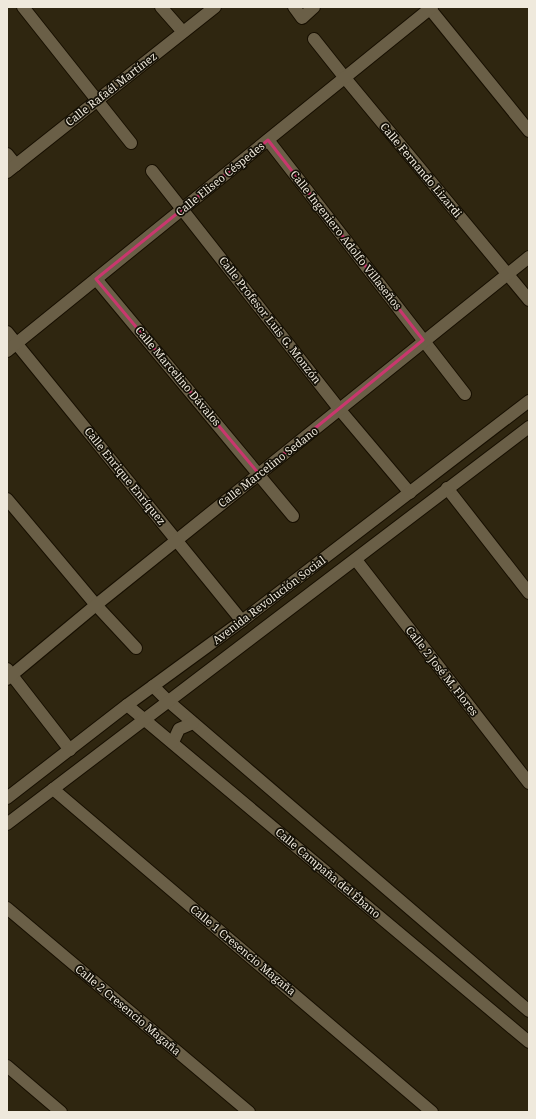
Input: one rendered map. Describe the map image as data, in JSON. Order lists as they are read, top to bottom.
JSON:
{
  "streets": {
    "street": [
      "Calle Rafaél Martínez",
      "Calle Fernando Lizardi",
      "Calle Eliseo Céspedes",
      "Calle Ingeniero Adolfo Villaseños",
      "Calle Profesor Luis G. Monzón",
      "Calle Marcelino Dávalos",
      "Calle Marcelino Sedano",
      "Calle Enrique Enríquez",
      "Avenida Revolución Social",
      "Calle 2 José M. Flores",
      "Calle Campaña del Ébano",
      "Calle 1 Cresencio Magaña",
      "Calle 2 Cresencio Magaña"
    ]
  },
  "crossings": [
    ["Calle Fernando Lizardi", "Calle Eliseo Céspedes"],
    ["Calle Fernando Lizardi", "Calle Marcelino Sedano"],
    ["Calle Eliseo Céspedes", "Calle Ingeniero Adolfo Villaseños"],
    ["Calle Eliseo Céspedes", "Calle Profesor Luis G. Monzón"],
    ["Calle Eliseo Céspedes", "Calle Marcelino Dávalos"],
    ["Calle Eliseo Céspedes", "Calle Enrique Enríquez"],
    ["Calle Ingeniero Adolfo Villaseños", "Calle Marcelino Sedano"],
    ["Calle Profesor Luis G. Monzón", "Calle Marcelino Sedano"],
    ["Calle Profesor Luis G. Monzón", "Avenida Revolución Social"],
    ["Calle Marcelino Dávalos", "Calle Marcelino Sedano"],
    ["Calle Marcelino Sedano", "Calle Enrique Enríquez"],
    ["Calle Enrique Enríquez", "Avenida Revolución Social"],
    ["Avenida Revolución Social", "Calle 2 José M. Flores"],
    ["Avenida Revolución Social", "Calle Campaña del Ébano"],
    ["Avenida Revolución Social", "Calle 1 Cresencio Magaña"]
  ]
}
